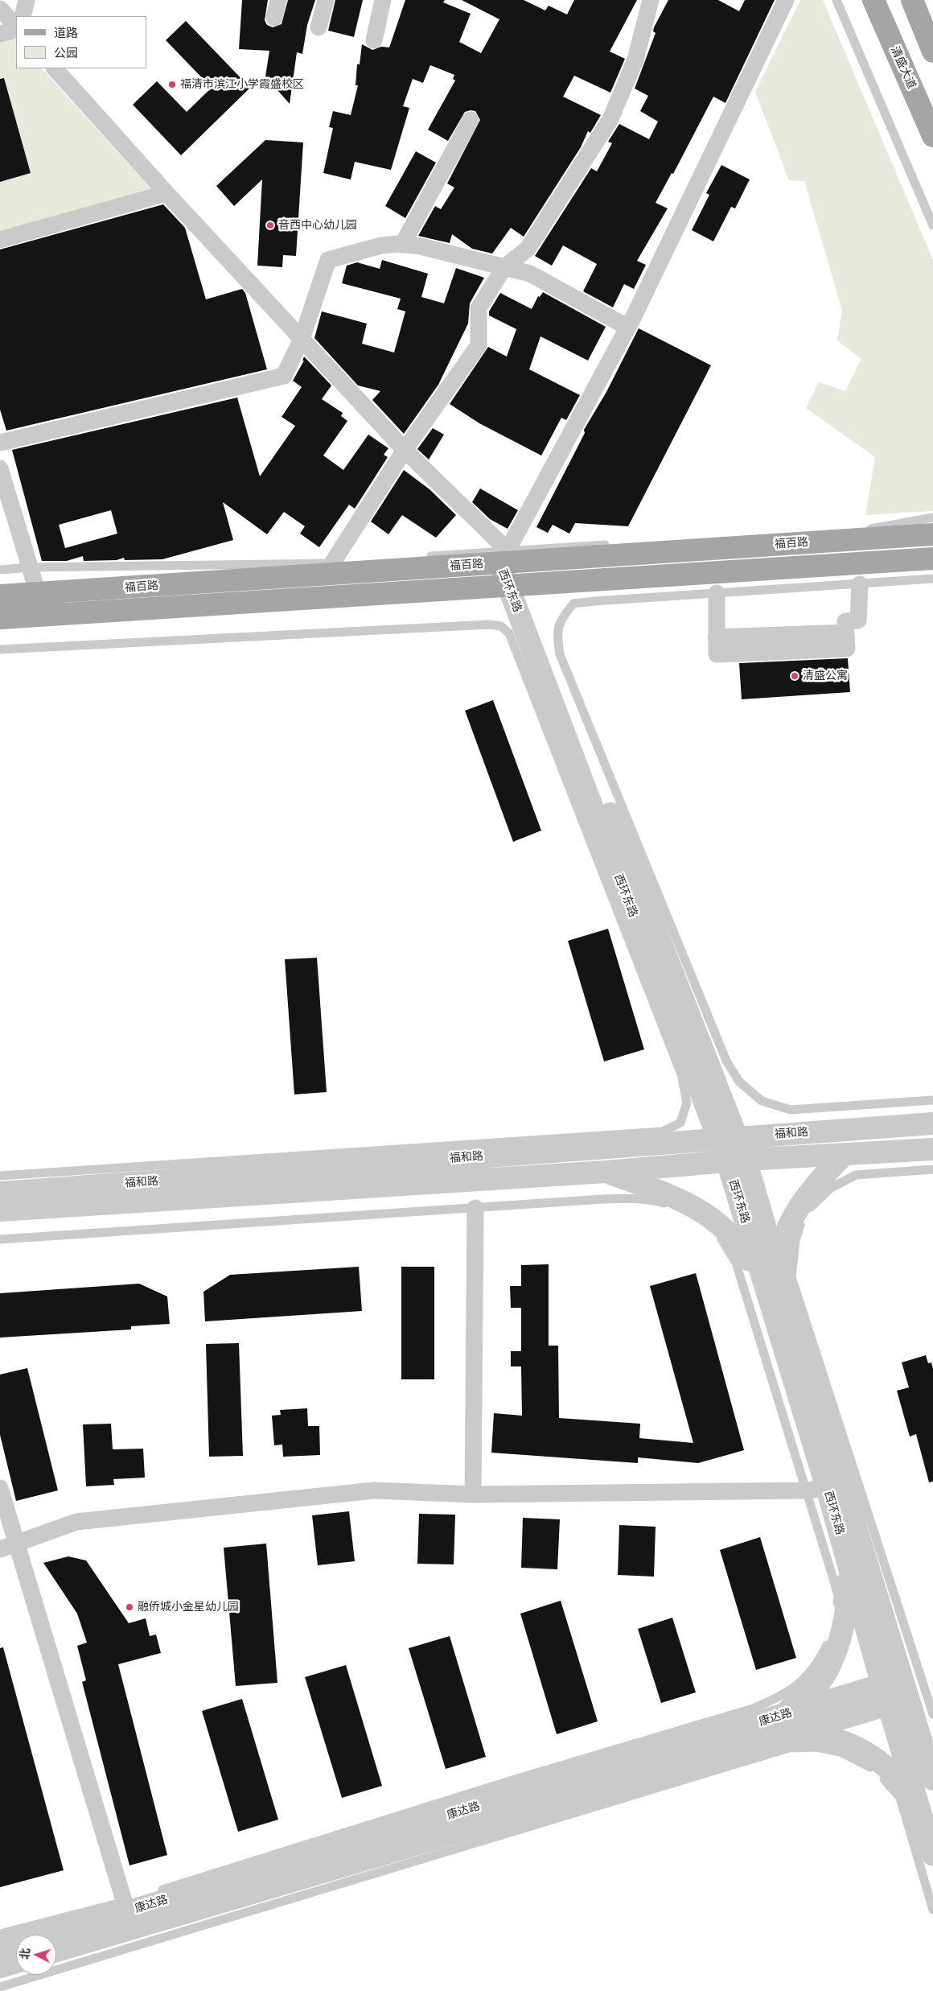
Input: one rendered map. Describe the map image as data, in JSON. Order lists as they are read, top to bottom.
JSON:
{
  "streets": {
    "main road": ["清盛大道", "福百路"],
    "street": ["西环东路", "福和路", "康达路"]
  },
  "crossings": [
    ["福百路", "西环东路"],
    ["西环东路", "福和路"],
    ["西环东路", "康达路"]
  ],
  "places": [
    "福清市滨江小学霞盛校区",
    "音西中心幼儿园",
    "清盛公寓",
    "融侨城小金星幼儿园"
  ],
  "legend": ["道路", "公园"],
  "north": "left"
}
